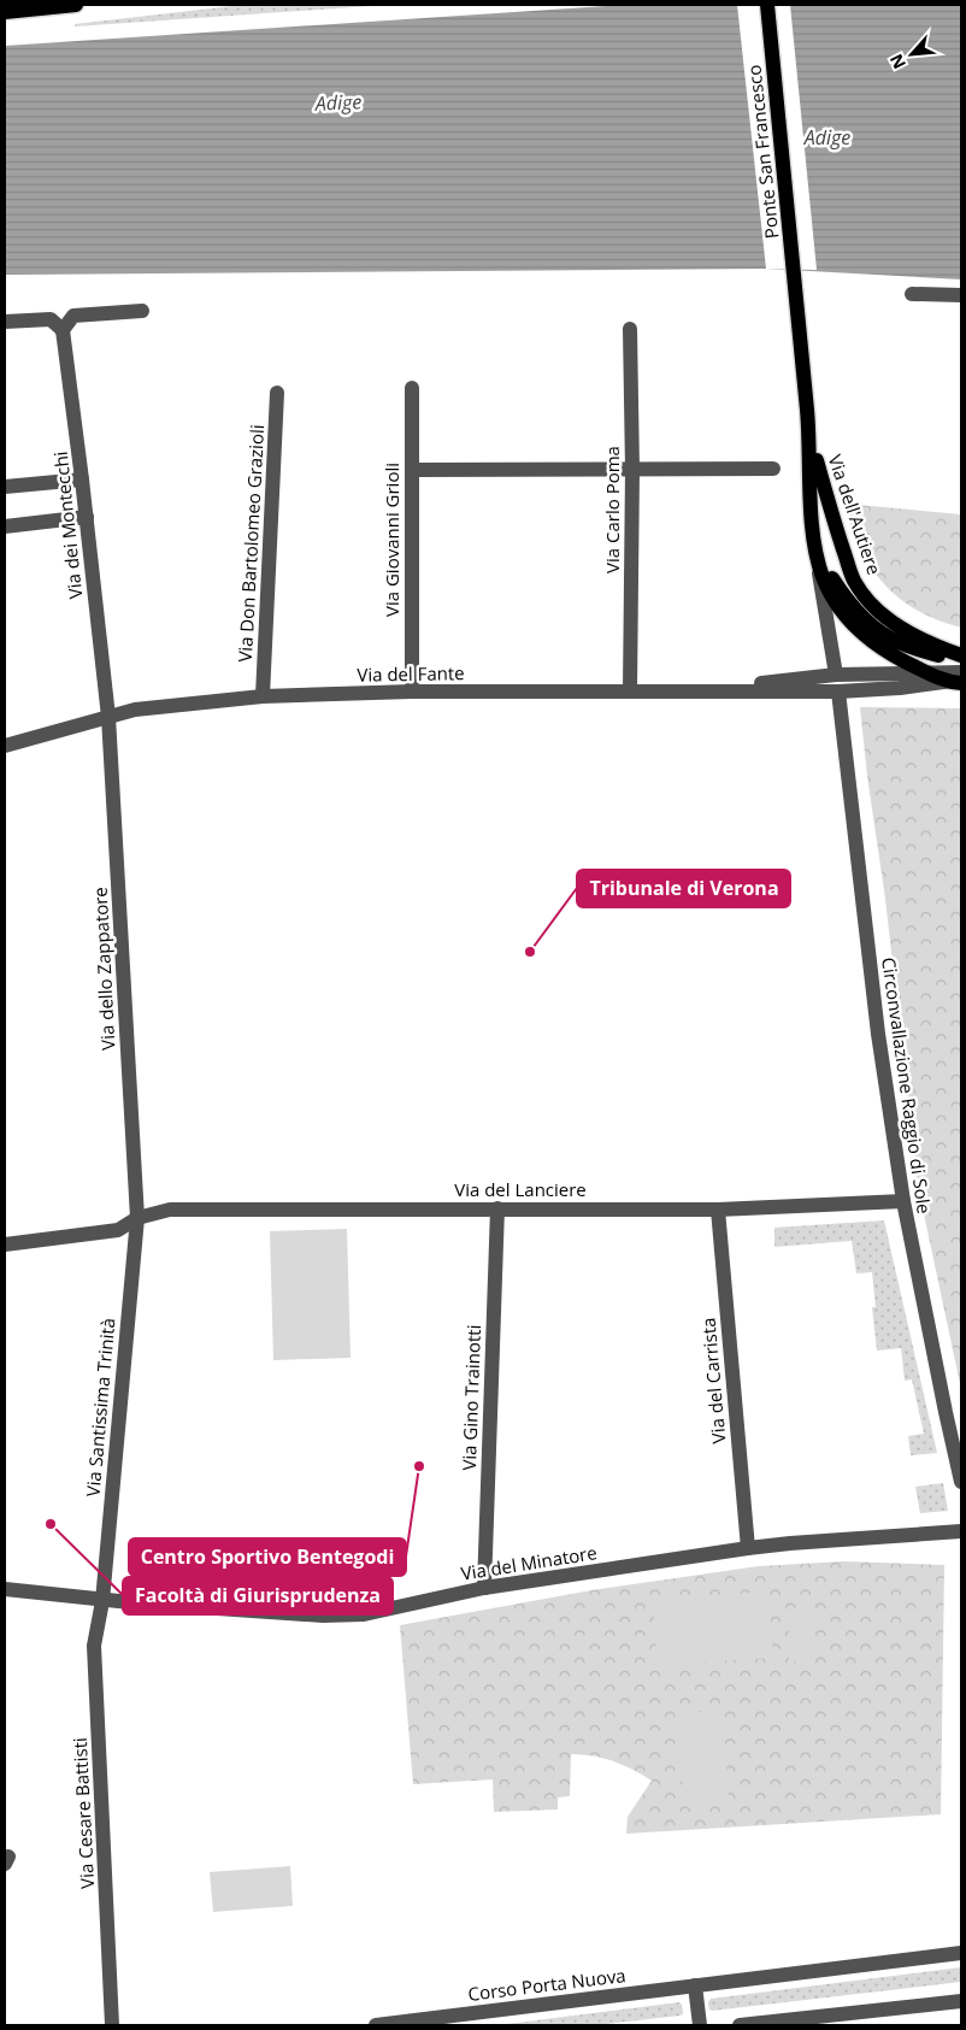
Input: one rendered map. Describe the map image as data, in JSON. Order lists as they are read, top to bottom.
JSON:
{
  "streets": {
    "main road": ["Ponte San Francesco", "Via dell'Autiere"],
    "street": [
      "Via Carlo Poma",
      "Via dei Montecchi",
      "Via Giovanni Grioli",
      "Via Don Bartolomeo Grazioli",
      "Via del Fante",
      "Via dello Zappatore",
      "Circonvallazione Raggio di Sole",
      "Via del Lanciere",
      "Via del Carrista",
      "Via Gino Trainotti",
      "Via Santissima Trinità",
      "Via del Minatore",
      "Via Cesare Battisti",
      "Corso Porta Nuova"
    ]
  },
  "crossings": [
    ["Ponte San Francesco", "Via dell'Autiere"],
    ["Via Carlo Poma", "Via del Fante"],
    ["Via dell'Autiere", "Via del Fante"],
    ["Via dell'Autiere", "Circonvallazione Raggio di Sole"],
    ["Via dei Montecchi", "Via del Fante"],
    ["Via dei Montecchi", "Via dello Zappatore"],
    ["Via Giovanni Grioli", "Via del Fante"],
    ["Via Don Bartolomeo Grazioli", "Via del Fante"],
    ["Via del Fante", "Via dello Zappatore"],
    ["Via dello Zappatore", "Via del Lanciere"],
    ["Via dello Zappatore", "Via Santissima Trinità"],
    ["Circonvallazione Raggio di Sole", "Via del Lanciere"],
    ["Via del Lanciere", "Via del Carrista"],
    ["Via del Lanciere", "Via Gino Trainotti"],
    ["Via del Lanciere", "Via Santissima Trinità"],
    ["Via del Carrista", "Via del Minatore"],
    ["Via Gino Trainotti", "Via del Minatore"],
    ["Via Santissima Trinità", "Via del Minatore"],
    ["Via Santissima Trinità", "Via Cesare Battisti"],
    ["Via del Minatore", "Via Cesare Battisti"]
  ],
  "water": ["Adige"],
  "places": ["Tribunale di Verona", "Centro Sportivo Bentegodi", "Facoltà di Giurisprudenza"],
  "north": "bottom left"
}
